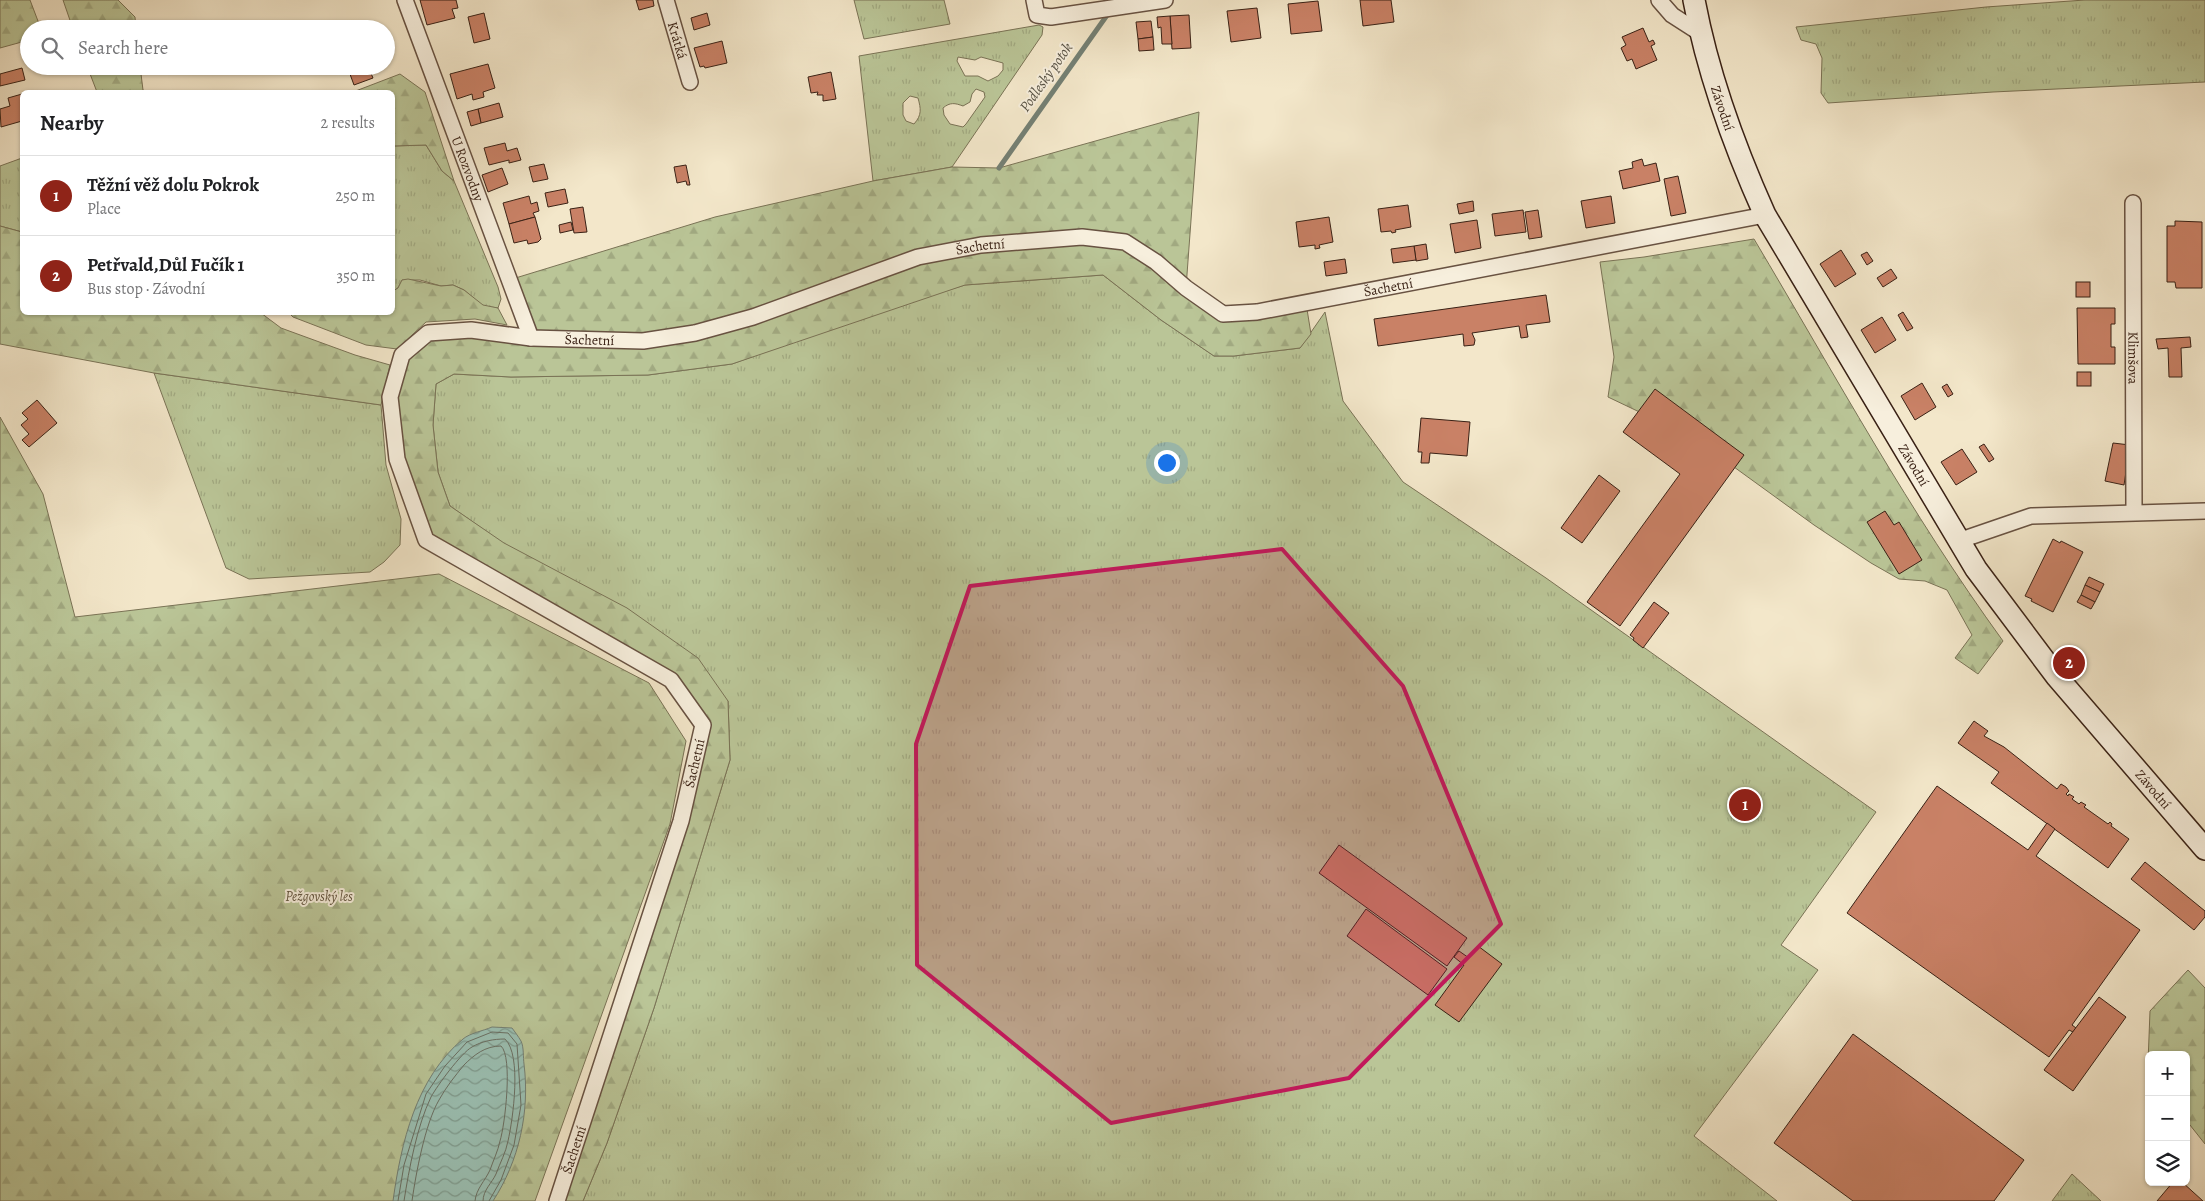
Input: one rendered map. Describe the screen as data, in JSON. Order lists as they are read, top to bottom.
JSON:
{
  "streets": {
    "street": [
      "Krátká",
      "Závodní",
      "U Rozvodny",
      "Šachetní",
      "Klimšova"
    ]
  },
  "crossings": [
    ["Závodní", "Šachetní"],
    ["U Rozvodny", "Šachetní"]
  ],
  "water": ["Podleský potok"],
  "parks": ["Pežgovský les"],
  "page": {
    "search": "Search here",
    "heading": ["Nearby", "2 results"],
    "list": [
      {
        "mark": "1",
        "name": "Těžní věž dolu Pokrok",
        "note": "Place",
        "value": "250 m"
      },
      {
        "mark": "2",
        "name": "Petřvald,Důl Fučík 1",
        "note": "Bus stop · Závodní",
        "value": "350 m"
      }
    ],
    "pins": ["2", "1"],
    "map_buttons": ["+", "−"]
  }
}
